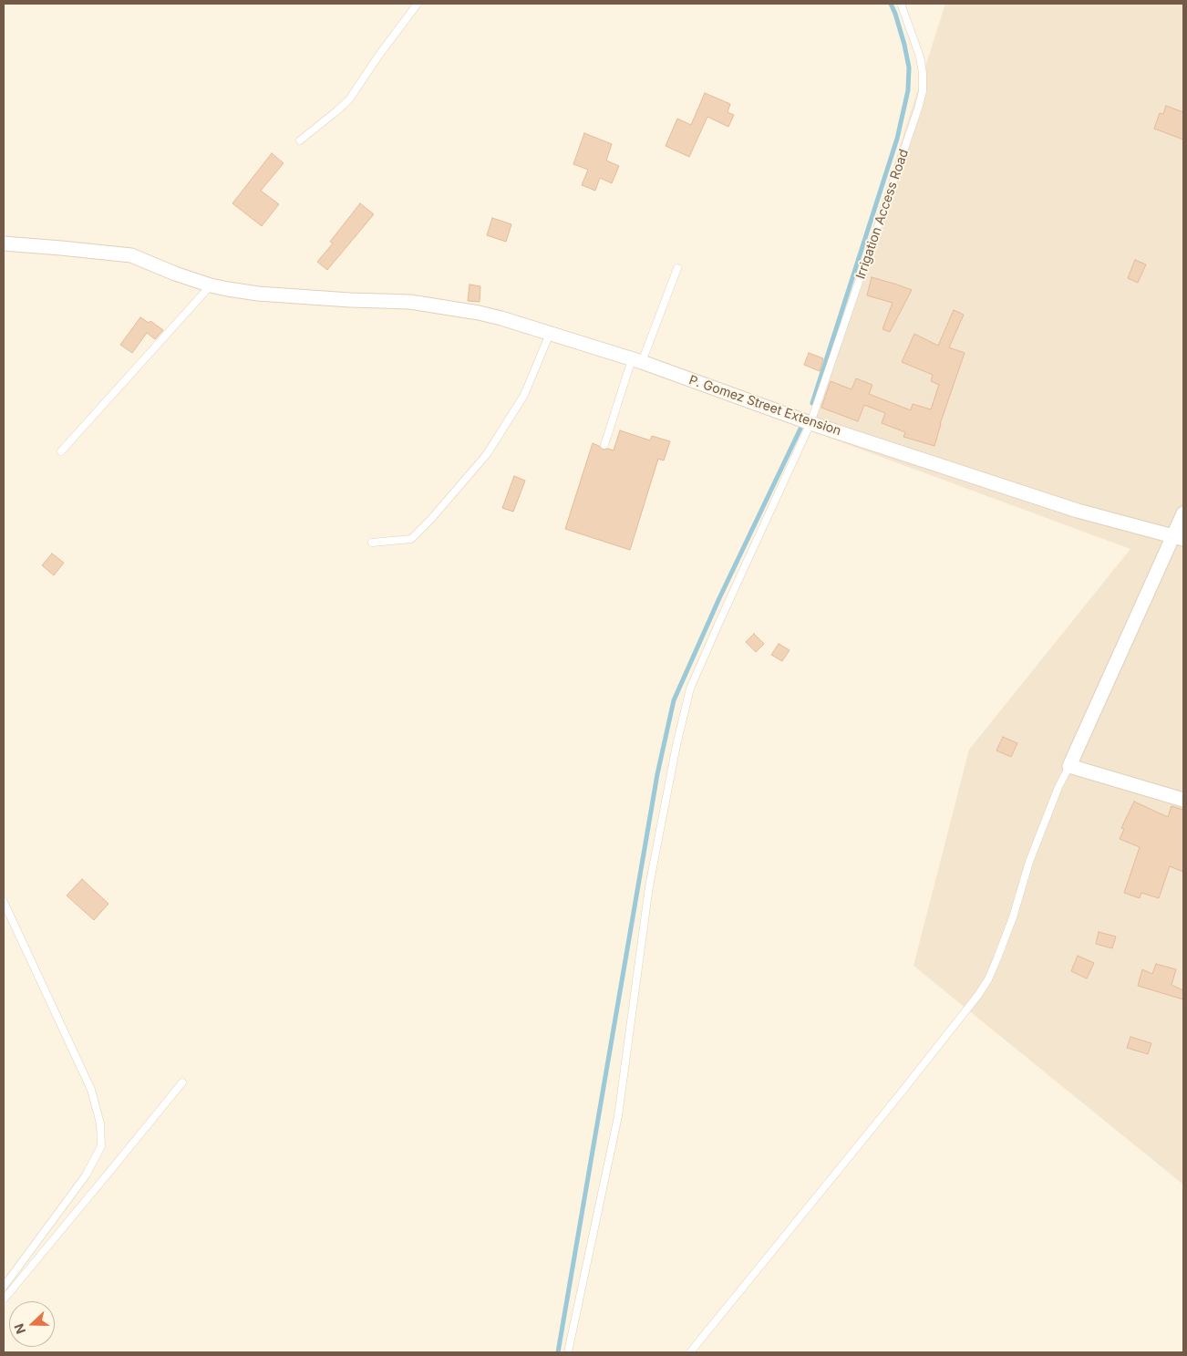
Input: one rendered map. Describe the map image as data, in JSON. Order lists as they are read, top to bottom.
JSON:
{
  "streets": {
    "street": ["P. Gomez Street Extension"],
    "lane": ["Irrigation Access Road"]
  },
  "crossings": [
    ["Irrigation Access Road", "P. Gomez Street Extension"]
  ],
  "north": "left"
}
